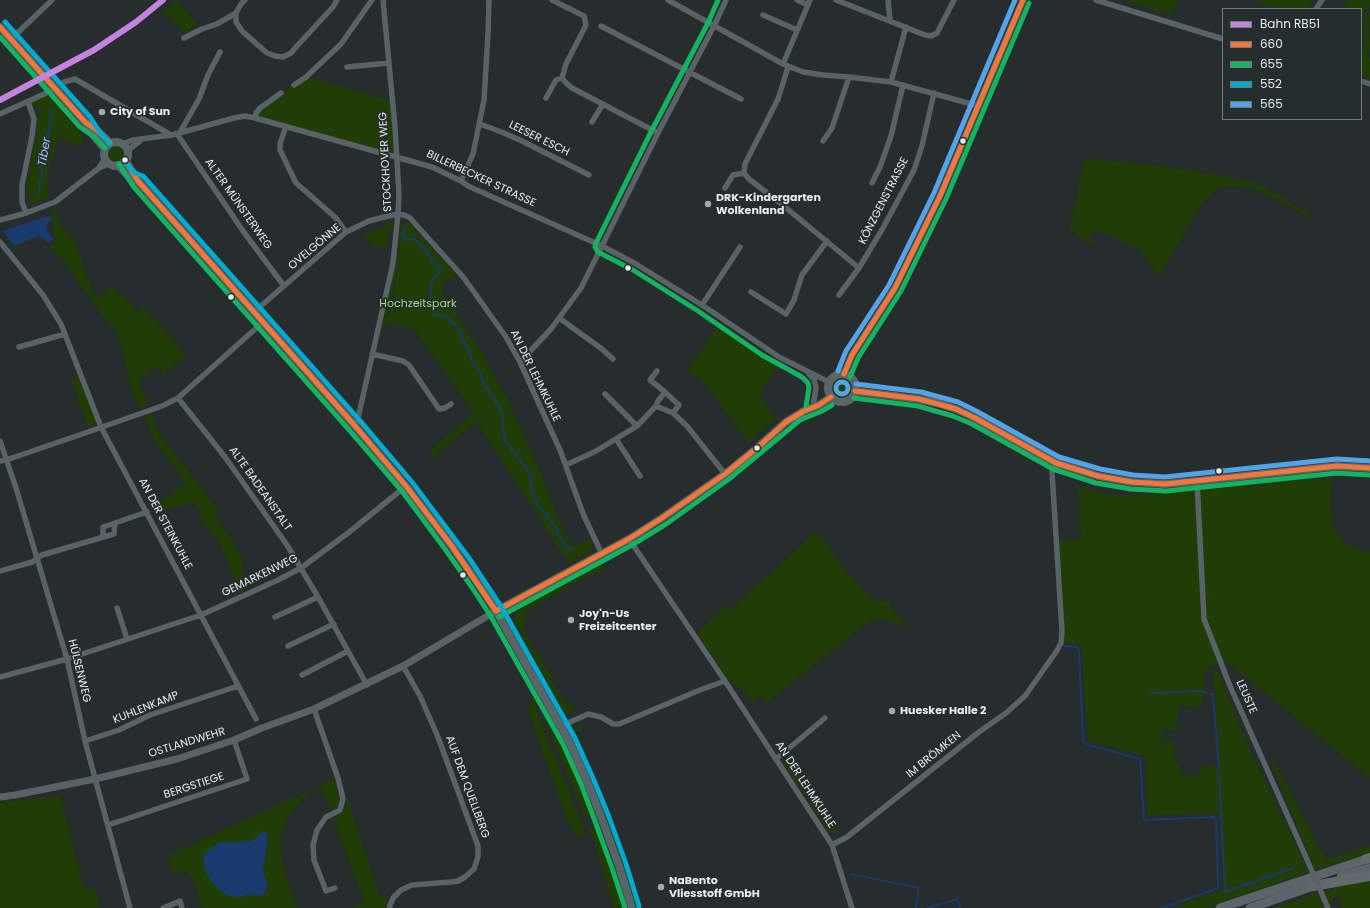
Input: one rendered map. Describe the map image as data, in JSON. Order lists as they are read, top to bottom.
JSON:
{
  "streets": {
    "street": [
      "LEESER ESCH",
      "STOCKHOVER WEG",
      "BILLERBECKER STRASSE",
      "KÖNZGENSTRASSE",
      "ALTER MÜNSTERWEG",
      "OVELGÖNNE",
      "AN DER LEHMKUHLE",
      "ALTE BADEANSTALT",
      "AN DER STEINKUHLE",
      "GEMARKENWEG",
      "HÜLSENWEG",
      "LEUSTE",
      "KUHLENKAMP",
      "OSTLANDWEHR",
      "IM BRÖMKEN",
      "BERGSTIEGE",
      "AUF DEM QUELLBERG"
    ]
  },
  "crossings": [
    ["STOCKHOVER WEG", "BILLERBECKER STRASSE"],
    ["STOCKHOVER WEG", "OVELGÖNNE"],
    ["STOCKHOVER WEG", "AN DER LEHMKUHLE"],
    ["BILLERBECKER STRASSE", "ALTER MÜNSTERWEG"],
    ["ALTER MÜNSTERWEG", "OVELGÖNNE"],
    ["OVELGÖNNE", "AN DER LEHMKUHLE"],
    ["AN DER LEHMKUHLE", "IM BRÖMKEN"],
    ["ALTE BADEANSTALT", "GEMARKENWEG"],
    ["ALTE BADEANSTALT", "OSTLANDWEHR"],
    ["AN DER STEINKUHLE", "GEMARKENWEG"],
    ["AN DER STEINKUHLE", "KUHLENKAMP"],
    ["GEMARKENWEG", "HÜLSENWEG"],
    ["HÜLSENWEG", "KUHLENKAMP"],
    ["HÜLSENWEG", "OSTLANDWEHR"],
    ["HÜLSENWEG", "BERGSTIEGE"],
    ["OSTLANDWEHR", "BERGSTIEGE"],
    ["OSTLANDWEHR", "AUF DEM QUELLBERG"]
  ],
  "water": ["Tiber"],
  "parks": ["Hochzeitspark"],
  "places": [
    "City of Sun",
    "DRK-Kindergarten Wolkenland",
    "Joy'n-Us Freizeitcenter",
    "Huesker Halle 2",
    "NaBento Vliesstoff GmbH"
  ],
  "lines": [
    "rail line RB51",
    "transit line 660",
    "transit line 655",
    "transit line 565",
    "transit line 552"
  ],
  "legend": [
    "Bahn RB51",
    "660",
    "655",
    "552",
    "565"
  ]
}
